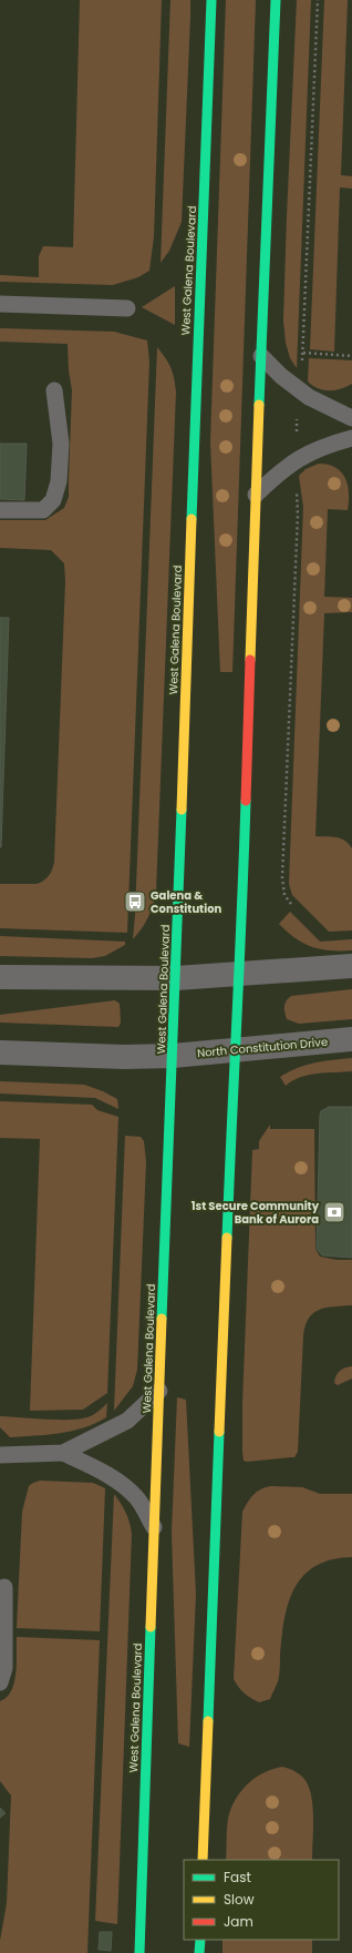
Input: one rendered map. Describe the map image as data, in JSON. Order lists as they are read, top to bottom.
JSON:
{
  "streets": {
    "main road": ["West Galena Boulevard"],
    "street": ["North Constitution Drive"]
  },
  "crossings": [
    ["West Galena Boulevard", "North Constitution Drive"]
  ],
  "places": {
    "bus stop": ["Galena & Constitution"],
    "bank": ["1st Secure Community Bank of Aurora"]
  },
  "legend": ["Fast", "Slow", "Jam"]
}
